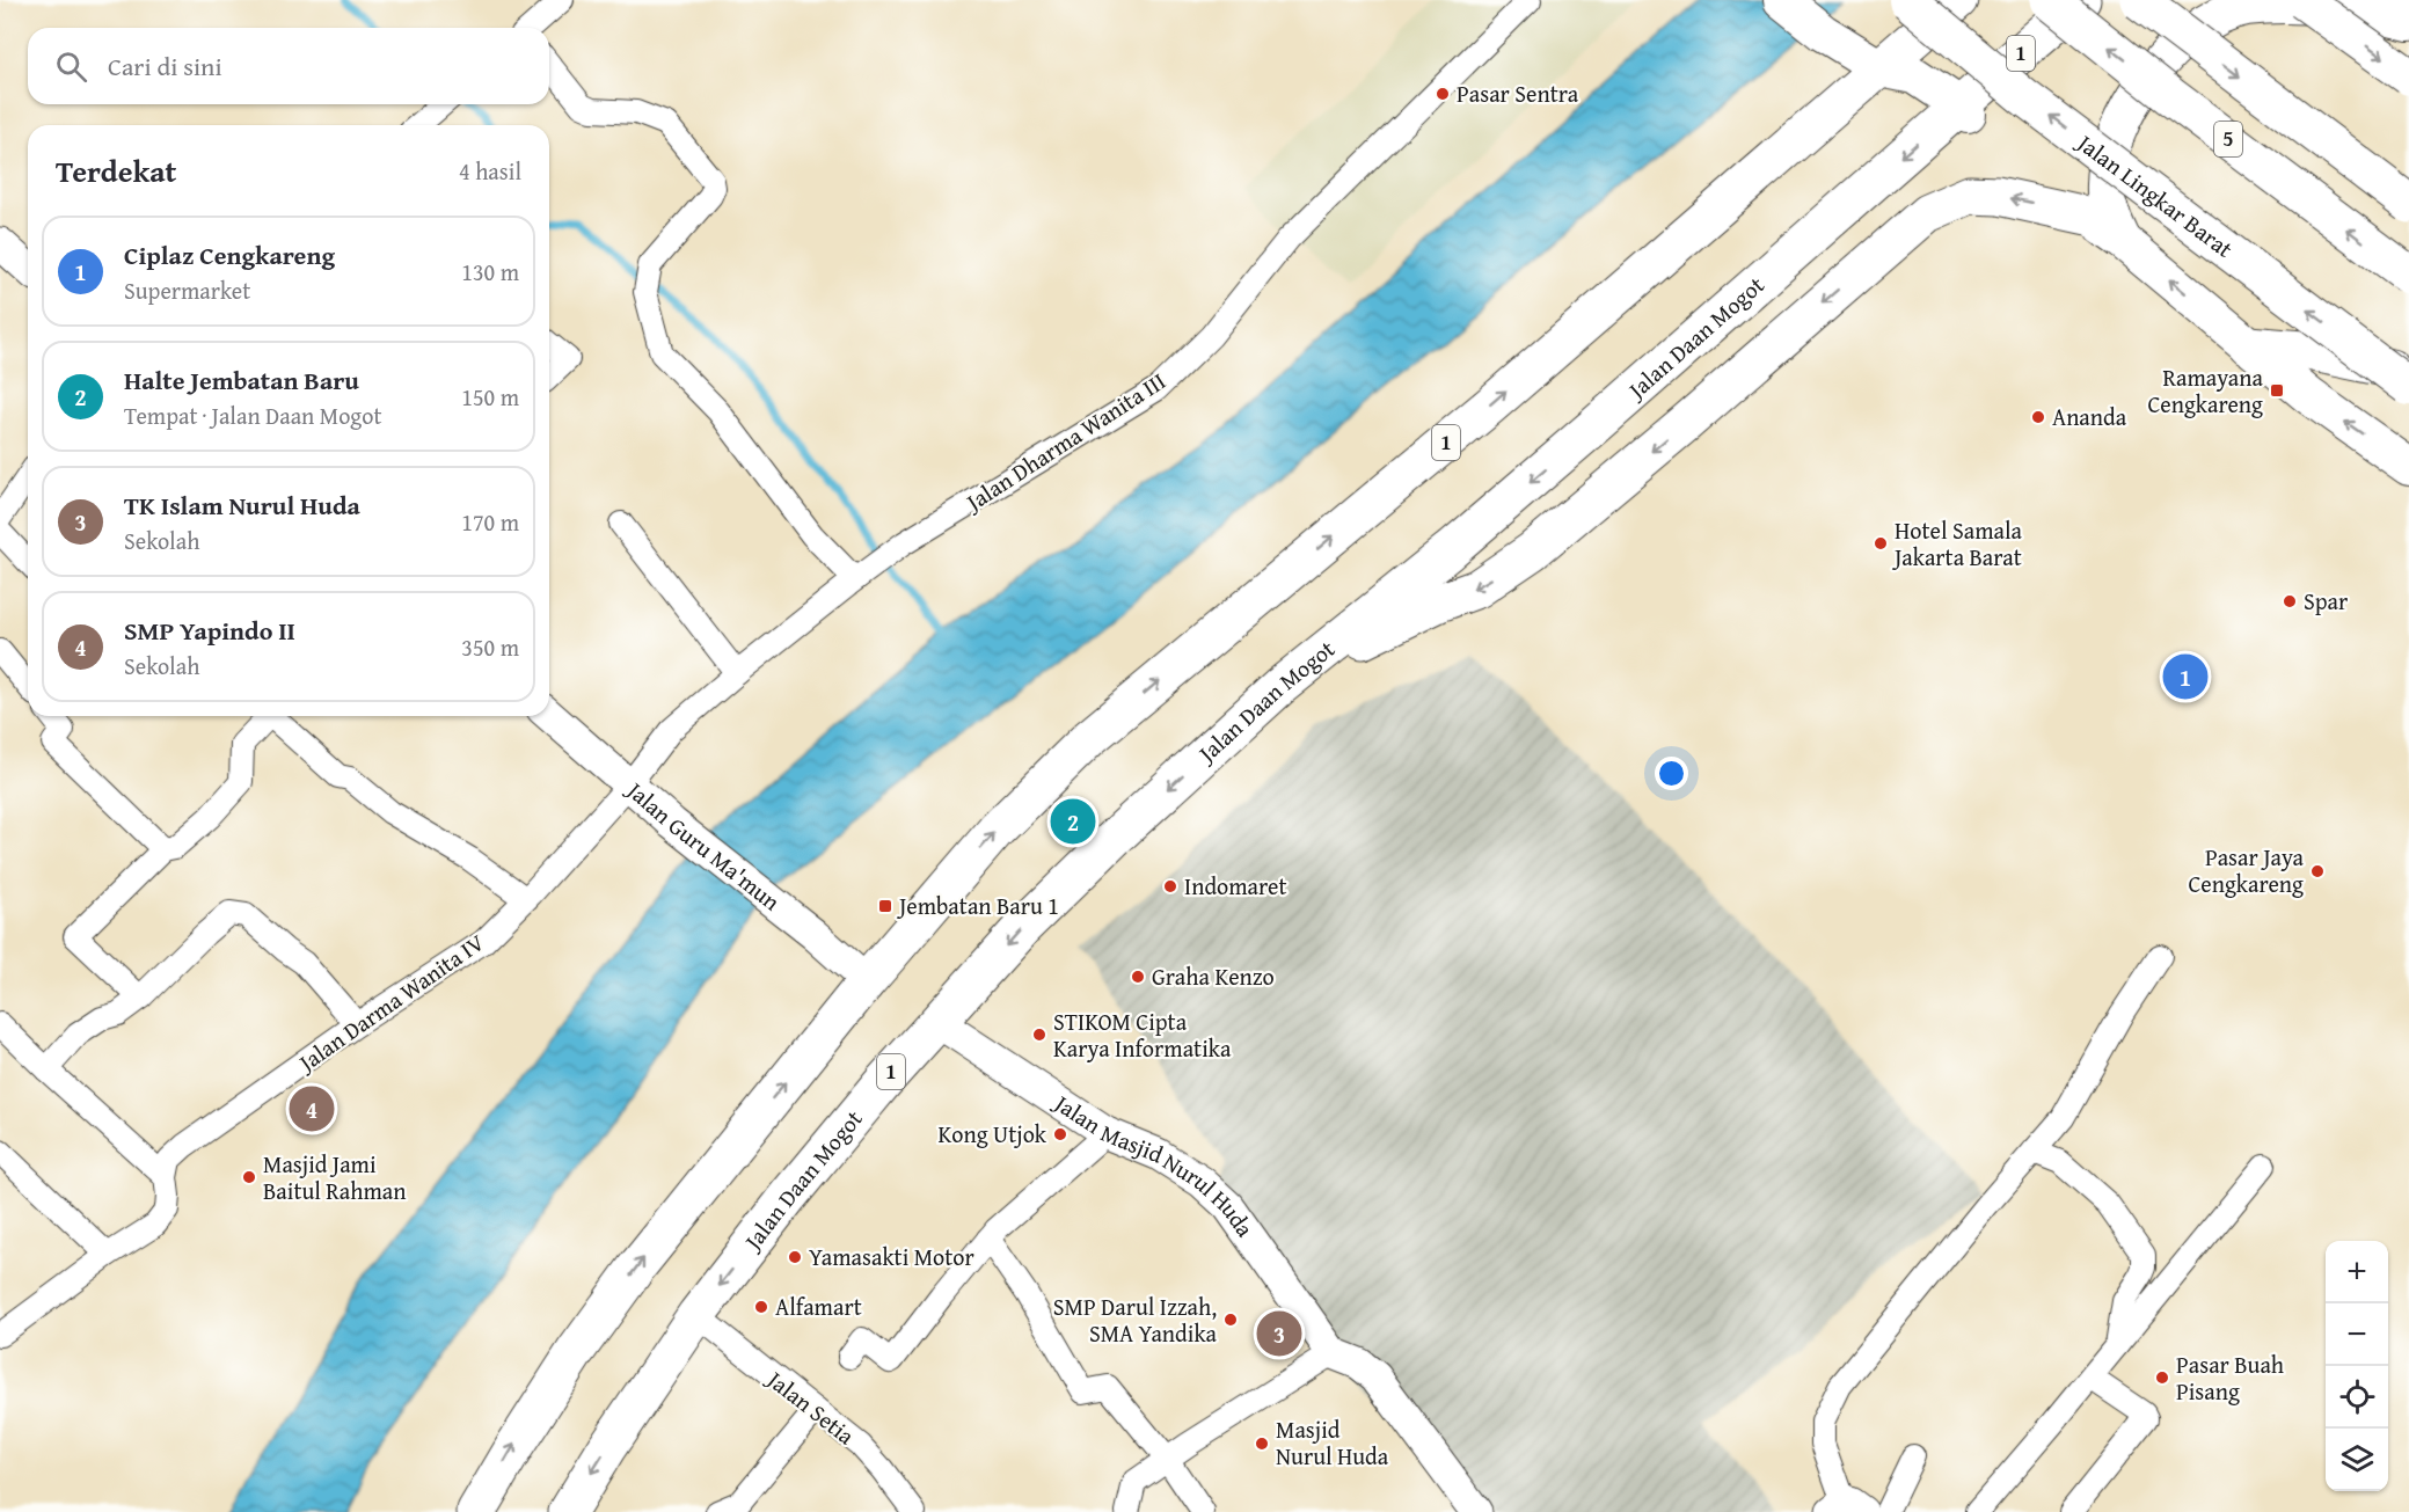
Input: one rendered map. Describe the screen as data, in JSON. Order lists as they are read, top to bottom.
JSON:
{
  "streets": {
    "highway": ["1", "5", "Jalan Daan Mogot"],
    "main road": ["Jalan Lingkar Barat"],
    "street": [
      "Jalan Dharma Wanita III",
      "Jalan Guru Ma'mun",
      "Jalan Darma Wanita IV",
      "Jalan Masjid Nurul Huda",
      "Jalan Setia"
    ]
  },
  "crossings": [
    ["1", "Jalan Guru Ma'mun"],
    ["Jalan Daan Mogot", "Jalan Masjid Nurul Huda"],
    ["Jalan Daan Mogot", "Jalan Setia"],
    ["Jalan Dharma Wanita III", "Jalan Guru Ma'mun"],
    ["Jalan Dharma Wanita III", "Jalan Darma Wanita IV"],
    ["Jalan Guru Ma'mun", "Jalan Darma Wanita IV"]
  ],
  "places": {
    "other": [
      "Pasar Sentra",
      "Ananda",
      "Hotel Samala Jakarta Barat",
      "Spar",
      "Pasar Jaya Cengkareng",
      "Indomaret",
      "Graha Kenzo",
      "STIKOM Cipta Karya Informatika",
      "Kong Utjok",
      "Masjid Jami Baitul Rahman",
      "Yamasakti Motor",
      "Alfamart",
      "SMP Darul Izzah, SMA Yandika",
      "Pasar Buah Pisang",
      "Masjid Nurul Huda"
    ],
    "transit": ["Ramayana Cengkareng", "Jembatan Baru 1"]
  },
  "page": {
    "search": "Cari di sini",
    "heading": ["Terdekat", "4 hasil"],
    "list": [
      {
        "mark": "1",
        "name": "Ciplaz Cengkareng",
        "note": "Supermarket",
        "value": "130 m"
      },
      {
        "mark": "2",
        "name": "Halte Jembatan Baru",
        "note": "Tempat · Jalan Daan Mogot",
        "value": "150 m"
      },
      {
        "mark": "3",
        "name": "TK Islam Nurul Huda",
        "note": "Sekolah",
        "value": "170 m"
      },
      {
        "mark": "4",
        "name": "SMP Yapindo II",
        "note": "Sekolah",
        "value": "350 m"
      }
    ],
    "pins": [
      "1",
      "2",
      "4",
      "3"
    ],
    "map_buttons": ["+", "−"]
  }
}
